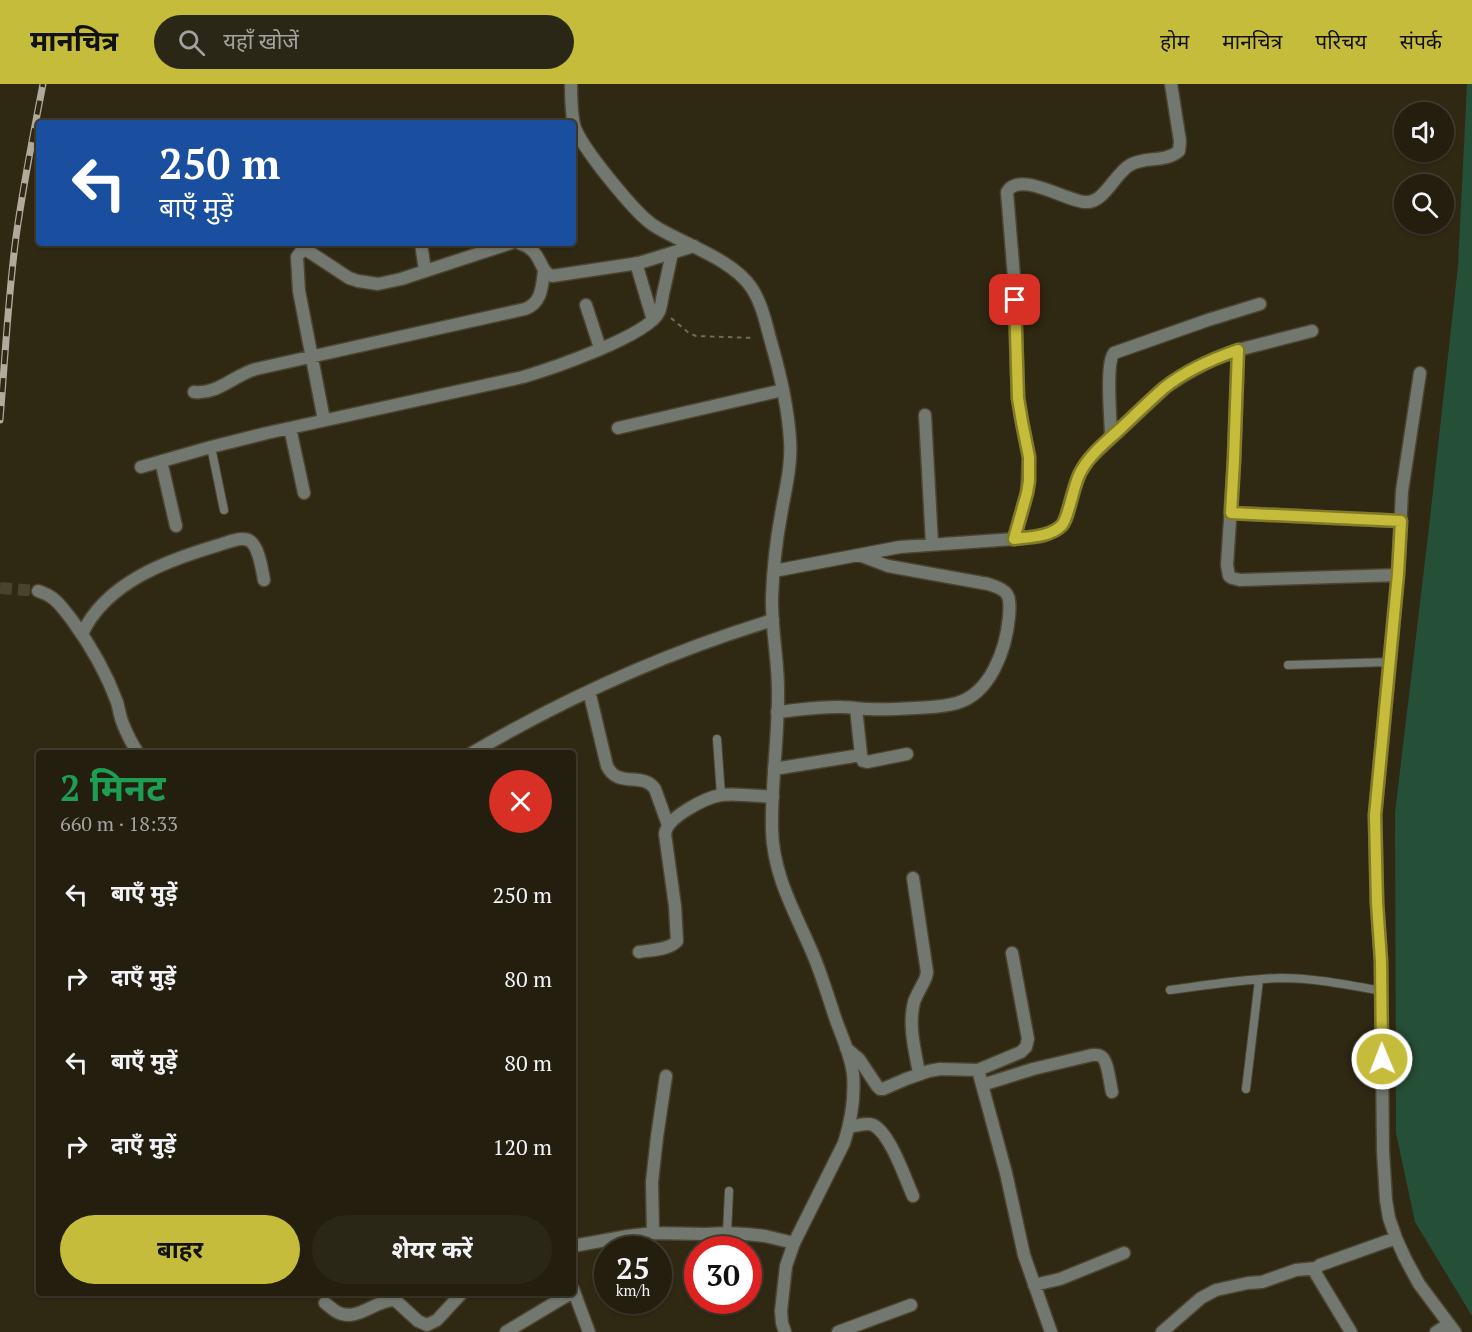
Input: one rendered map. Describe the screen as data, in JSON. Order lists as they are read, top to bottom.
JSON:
{
  "page": {
    "header": "मानचित्र",
    "search": "यहाँ खोजें",
    "nav": [
      "होम",
      "मानचित्र",
      "परिचय",
      "संपर्क"
    ],
    "turn": ["250 m", "बाएँ मुड़ें"],
    "heading": ["2 मिनट", "660 m · 18:33"],
    "list": [
      {
        "name": "बाएँ मुड़ें",
        "value": "250 m"
      },
      {
        "name": "दाएँ मुड़ें",
        "value": "80 m"
      },
      {
        "name": "बाएँ मुड़ें",
        "value": "80 m"
      },
      {
        "name": "दाएँ मुड़ें",
        "value": "120 m"
      }
    ],
    "buttons": ["बाहर", "शेयर करें"],
    "speed": "25 km/h",
    "limit": "30"
  }
}
